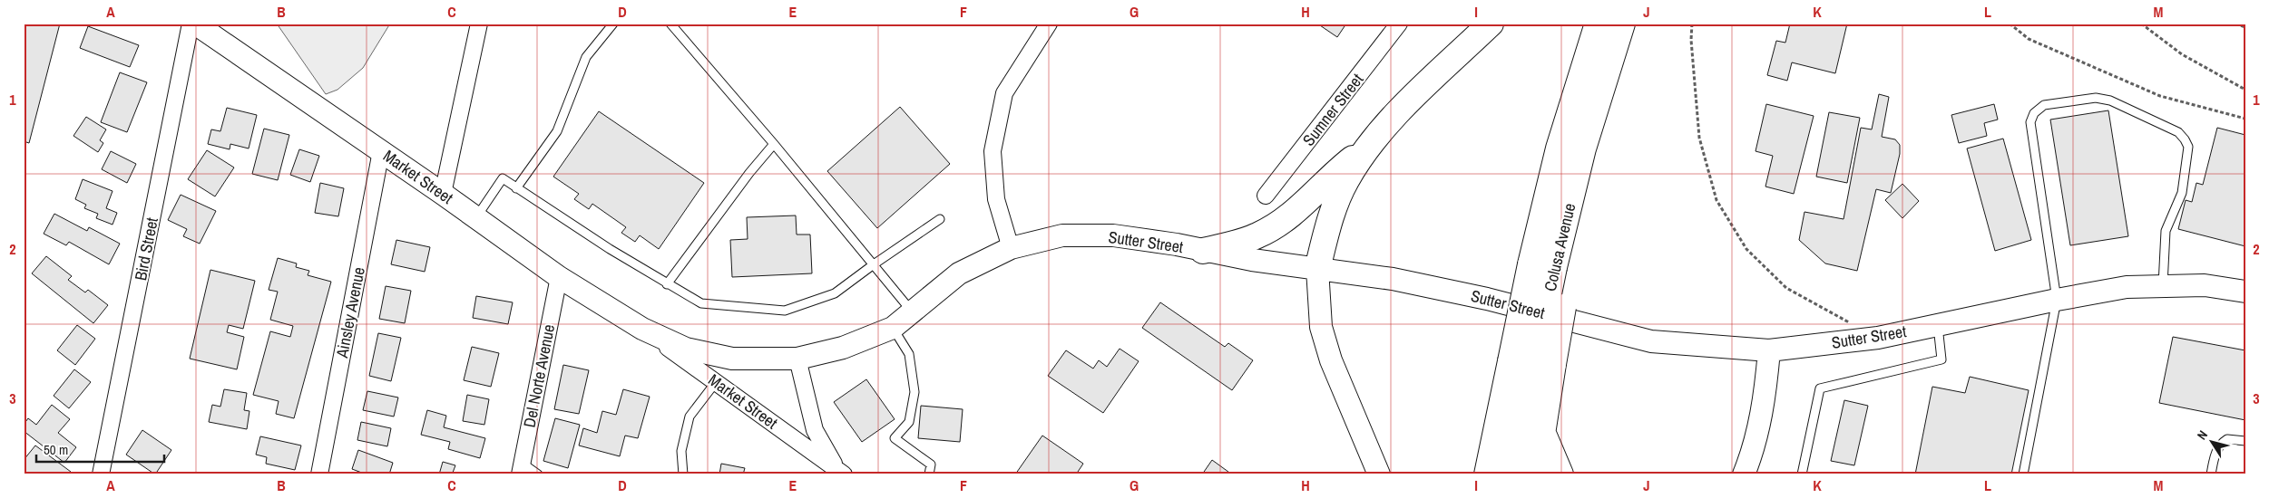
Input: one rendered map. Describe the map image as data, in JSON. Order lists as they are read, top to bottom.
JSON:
{
  "streets": {
    "highway": ["Colusa Avenue"],
    "main road": ["Market Street", "Sutter Street"],
    "street": [
      "Sumner Street",
      "Bird Street",
      "Ainsley Avenue",
      "Del Norte Avenue"
    ]
  },
  "crossings": [
    ["Market Street", "Sutter Street"],
    ["Market Street", "Ainsley Avenue"],
    ["Market Street", "Del Norte Avenue"]
  ],
  "scale_bar": "50 m",
  "north": "top left",
  "grid": {
    "columns": [
      "A",
      "B",
      "C",
      "D",
      "E",
      "F",
      "G",
      "H",
      "I",
      "J",
      "K",
      "L",
      "M"
    ],
    "rows": ["1", "2", "3"]
  }
}
